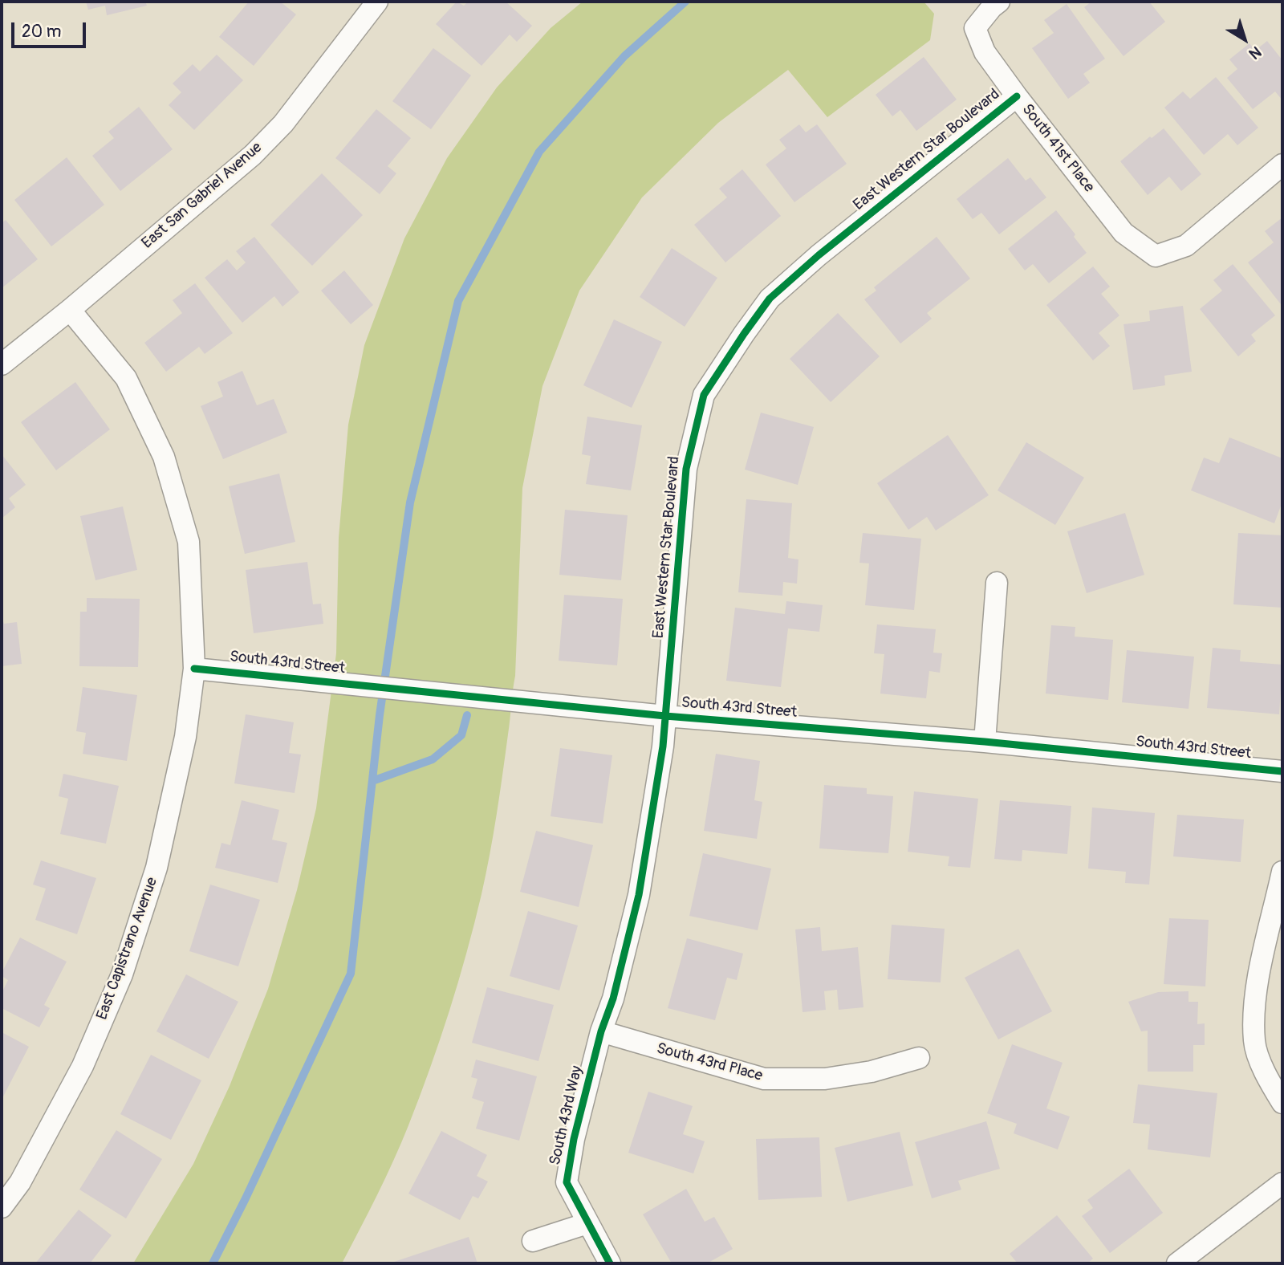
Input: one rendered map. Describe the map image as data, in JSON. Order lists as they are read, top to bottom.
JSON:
{
  "streets": {
    "street": [
      "South 41st Place",
      "East Western Star Boulevard",
      "East San Gabriel Avenue",
      "South 43rd Street",
      "East Capistrano Avenue",
      "South 43rd Place",
      "South 43rd Way"
    ]
  },
  "crossings": [
    ["South 41st Place", "East Western Star Boulevard"],
    ["East Western Star Boulevard", "South 43rd Street"],
    ["East Western Star Boulevard", "South 43rd Place"],
    ["East Western Star Boulevard", "South 43rd Way"],
    ["South 43rd Street", "East Capistrano Avenue"],
    ["South 43rd Place", "South 43rd Way"]
  ],
  "scale_bar": "20 m",
  "north": "bottom right"
}
